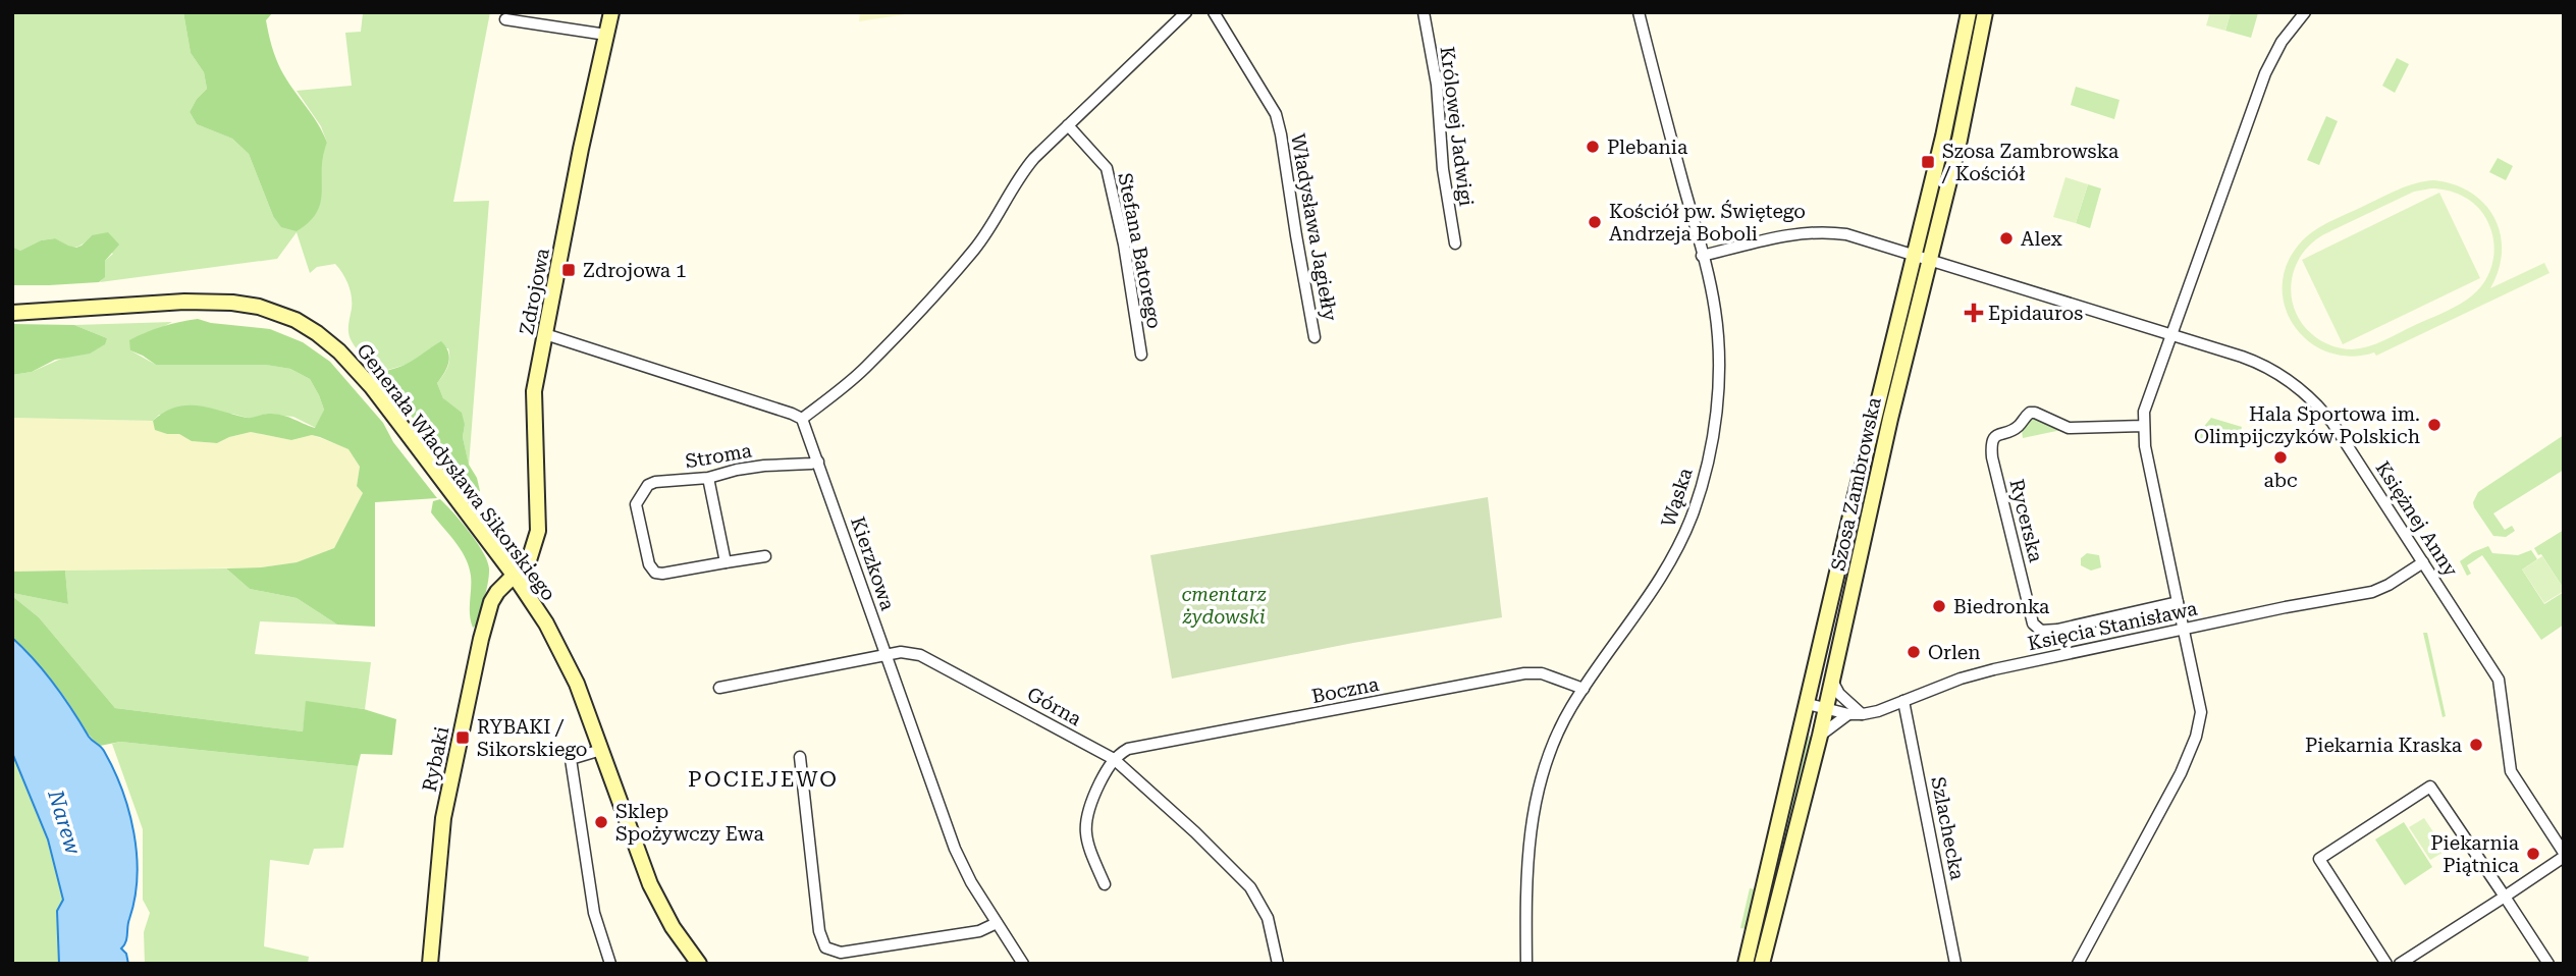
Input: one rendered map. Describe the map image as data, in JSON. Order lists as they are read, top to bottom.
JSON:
{
  "streets": {
    "street": [
      "Królowej Jadwigi",
      "Władysława Jagiełły",
      "Stefana Batorego",
      "Zdrojowa",
      "Stroma",
      "Generała Władysława Sikorskiego",
      "Szosa Zambrowska",
      "Wąska",
      "Księżnej Anny",
      "Rycerska",
      "Kierzkowa",
      "Księcia Stanisława",
      "Boczna",
      "Górna",
      "Rybaki",
      "Szlachecka"
    ]
  },
  "crossings": [
    ["Zdrojowa", "Generała Władysława Sikorskiego"],
    ["Zdrojowa", "Rybaki"],
    ["Stroma", "Kierzkowa"],
    ["Generała Władysława Sikorskiego", "Rybaki"],
    ["Szosa Zambrowska", "Księżnej Anny"],
    ["Szosa Zambrowska", "Księcia Stanisława"],
    ["Wąska", "Księżnej Anny"],
    ["Wąska", "Boczna"],
    ["Księżnej Anny", "Księcia Stanisława"],
    ["Kierzkowa", "Górna"],
    ["Księcia Stanisława", "Szlachecka"],
    ["Boczna", "Górna"]
  ],
  "districts": ["POCIEJEWO"],
  "water": ["Narew"],
  "parks": ["cmentarz żydowski"],
  "places": {
    "other": [
      "Plebania",
      "Kościół pw. Świętego Andrzeja Boboli",
      "Alex",
      "Hala Sportowa im. Olimpijczyków Polskich",
      "abc",
      "Biedronka",
      "Orlen",
      "Piekarnia Kraska",
      "Sklep Spożywczy Ewa",
      "Piekarnia Piątnica"
    ],
    "transit": ["Szosa Zambrowska / Kościół", "Zdrojowa 1", "RYBAKI / Sikorskiego"],
    "health": ["Epidauros"]
  }
}
